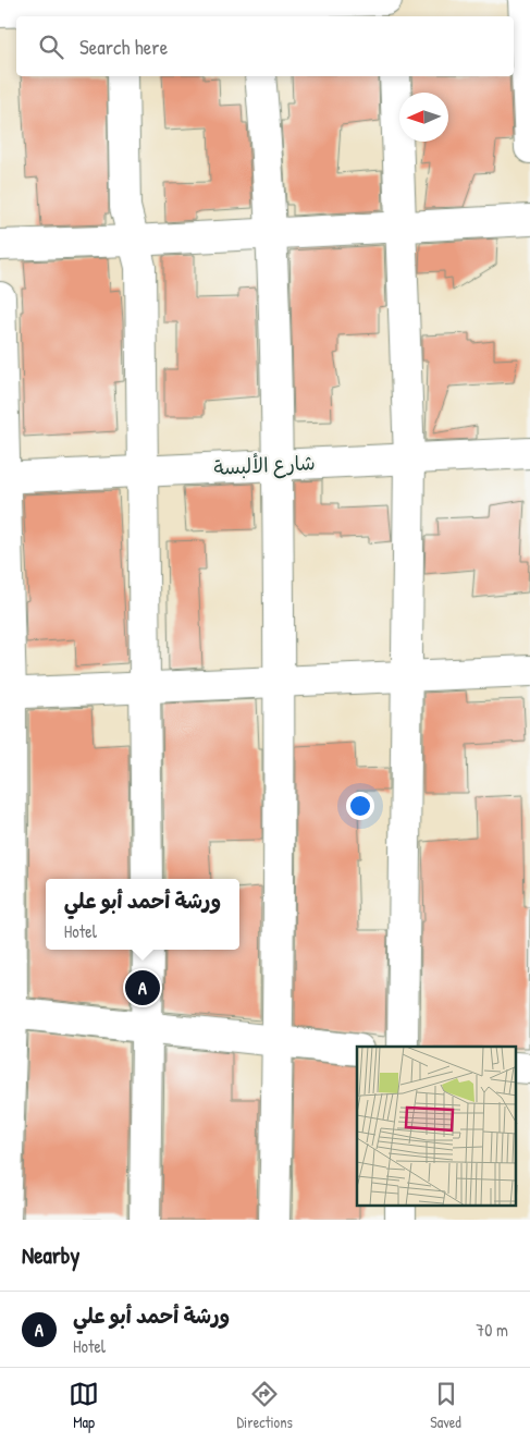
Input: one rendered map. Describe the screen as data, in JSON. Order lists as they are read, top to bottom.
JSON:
{
  "streets": {
    "street": ["شارع الألبسة"]
  },
  "north": "left",
  "page": {
    "search": "Search here",
    "popup": ["ورشة أحمد أبو علي", "Hotel"],
    "pins": "A",
    "heading": "Nearby",
    "list": [
      {
        "mark": "A",
        "name": "ورشة أحمد أبو علي",
        "note": "Hotel",
        "value": "70 m"
      }
    ],
    "nav": ["Map", "Directions", "Saved"]
  }
}
